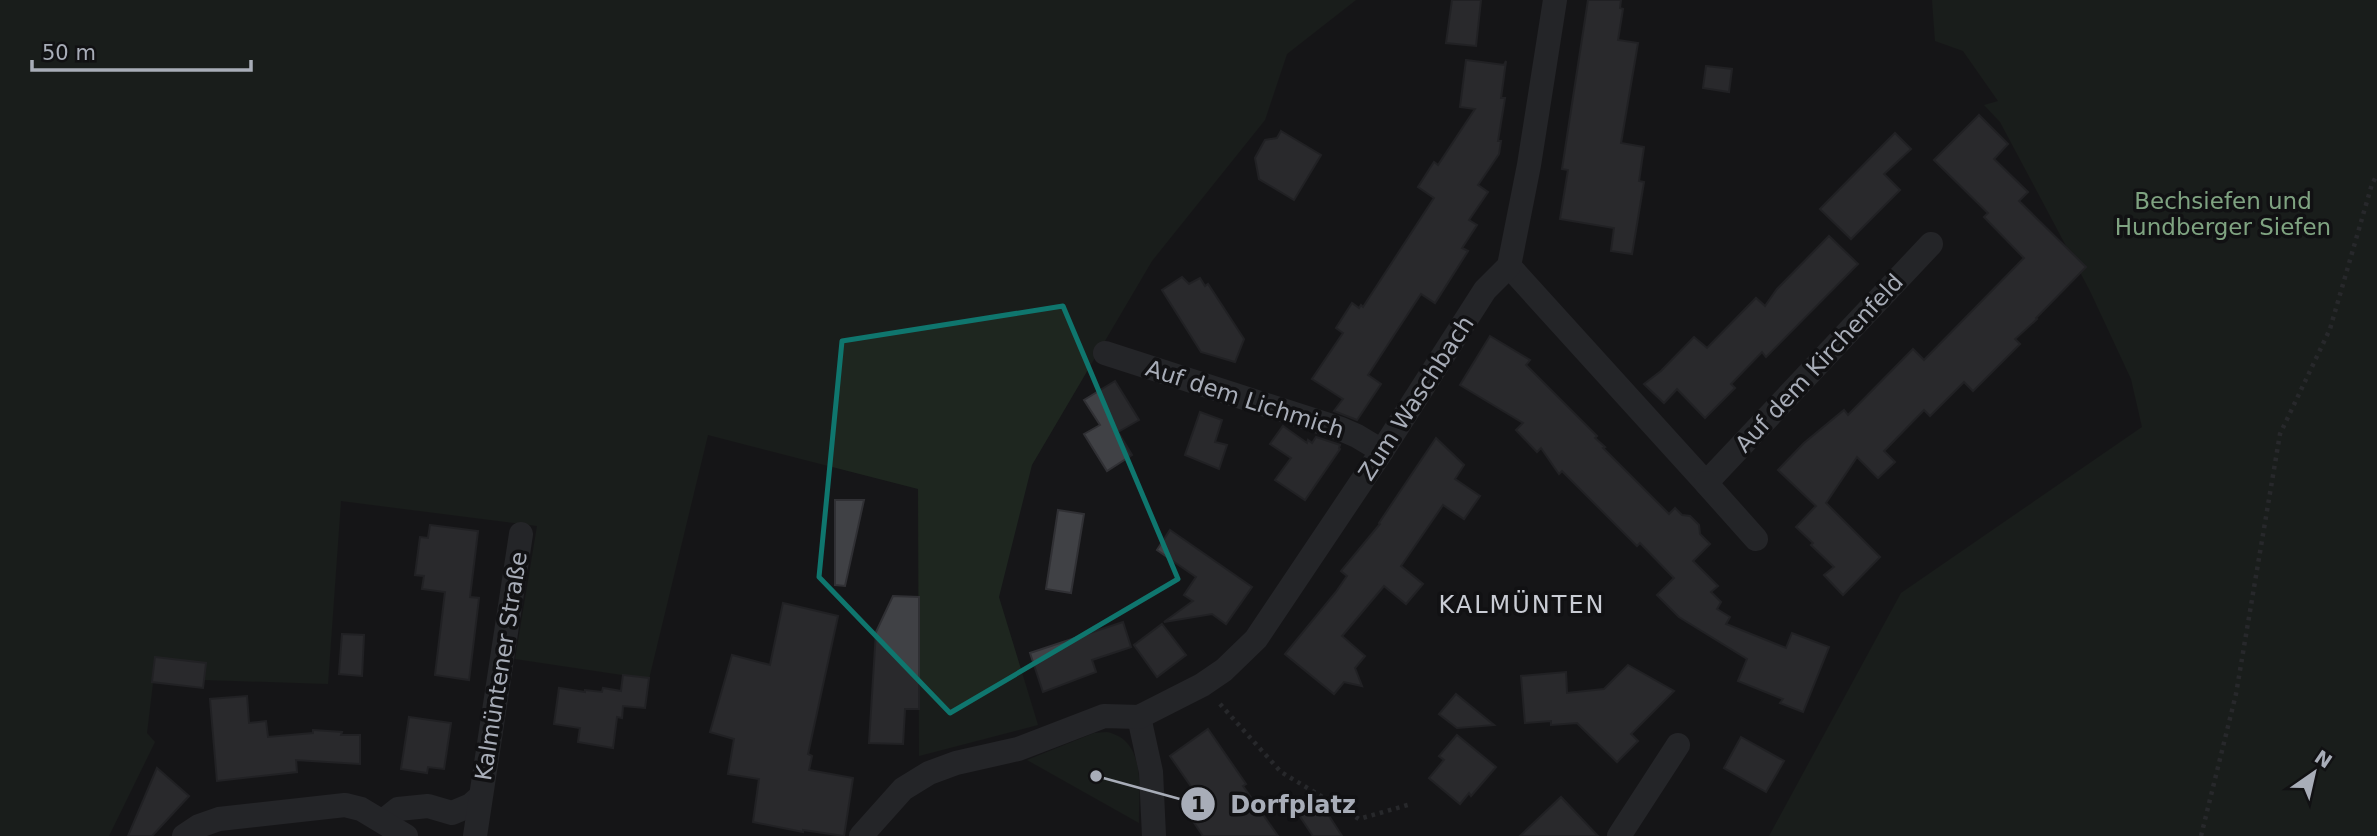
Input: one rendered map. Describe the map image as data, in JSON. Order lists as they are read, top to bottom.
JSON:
{
  "streets": {
    "street": [
      "Auf dem Kirchenfeld",
      "Zum Waschbach",
      "Auf dem Lichmich",
      "Kalmüntener Straße"
    ]
  },
  "crossings": [
    ["Zum Waschbach", "Auf dem Lichmich"]
  ],
  "districts": ["KALMÜNTEN"],
  "parks": ["Bechsiefen und Hundberger Siefen"],
  "places": ["Dorfplatz"],
  "scale_bar": "50 m",
  "north": "top right"
}
